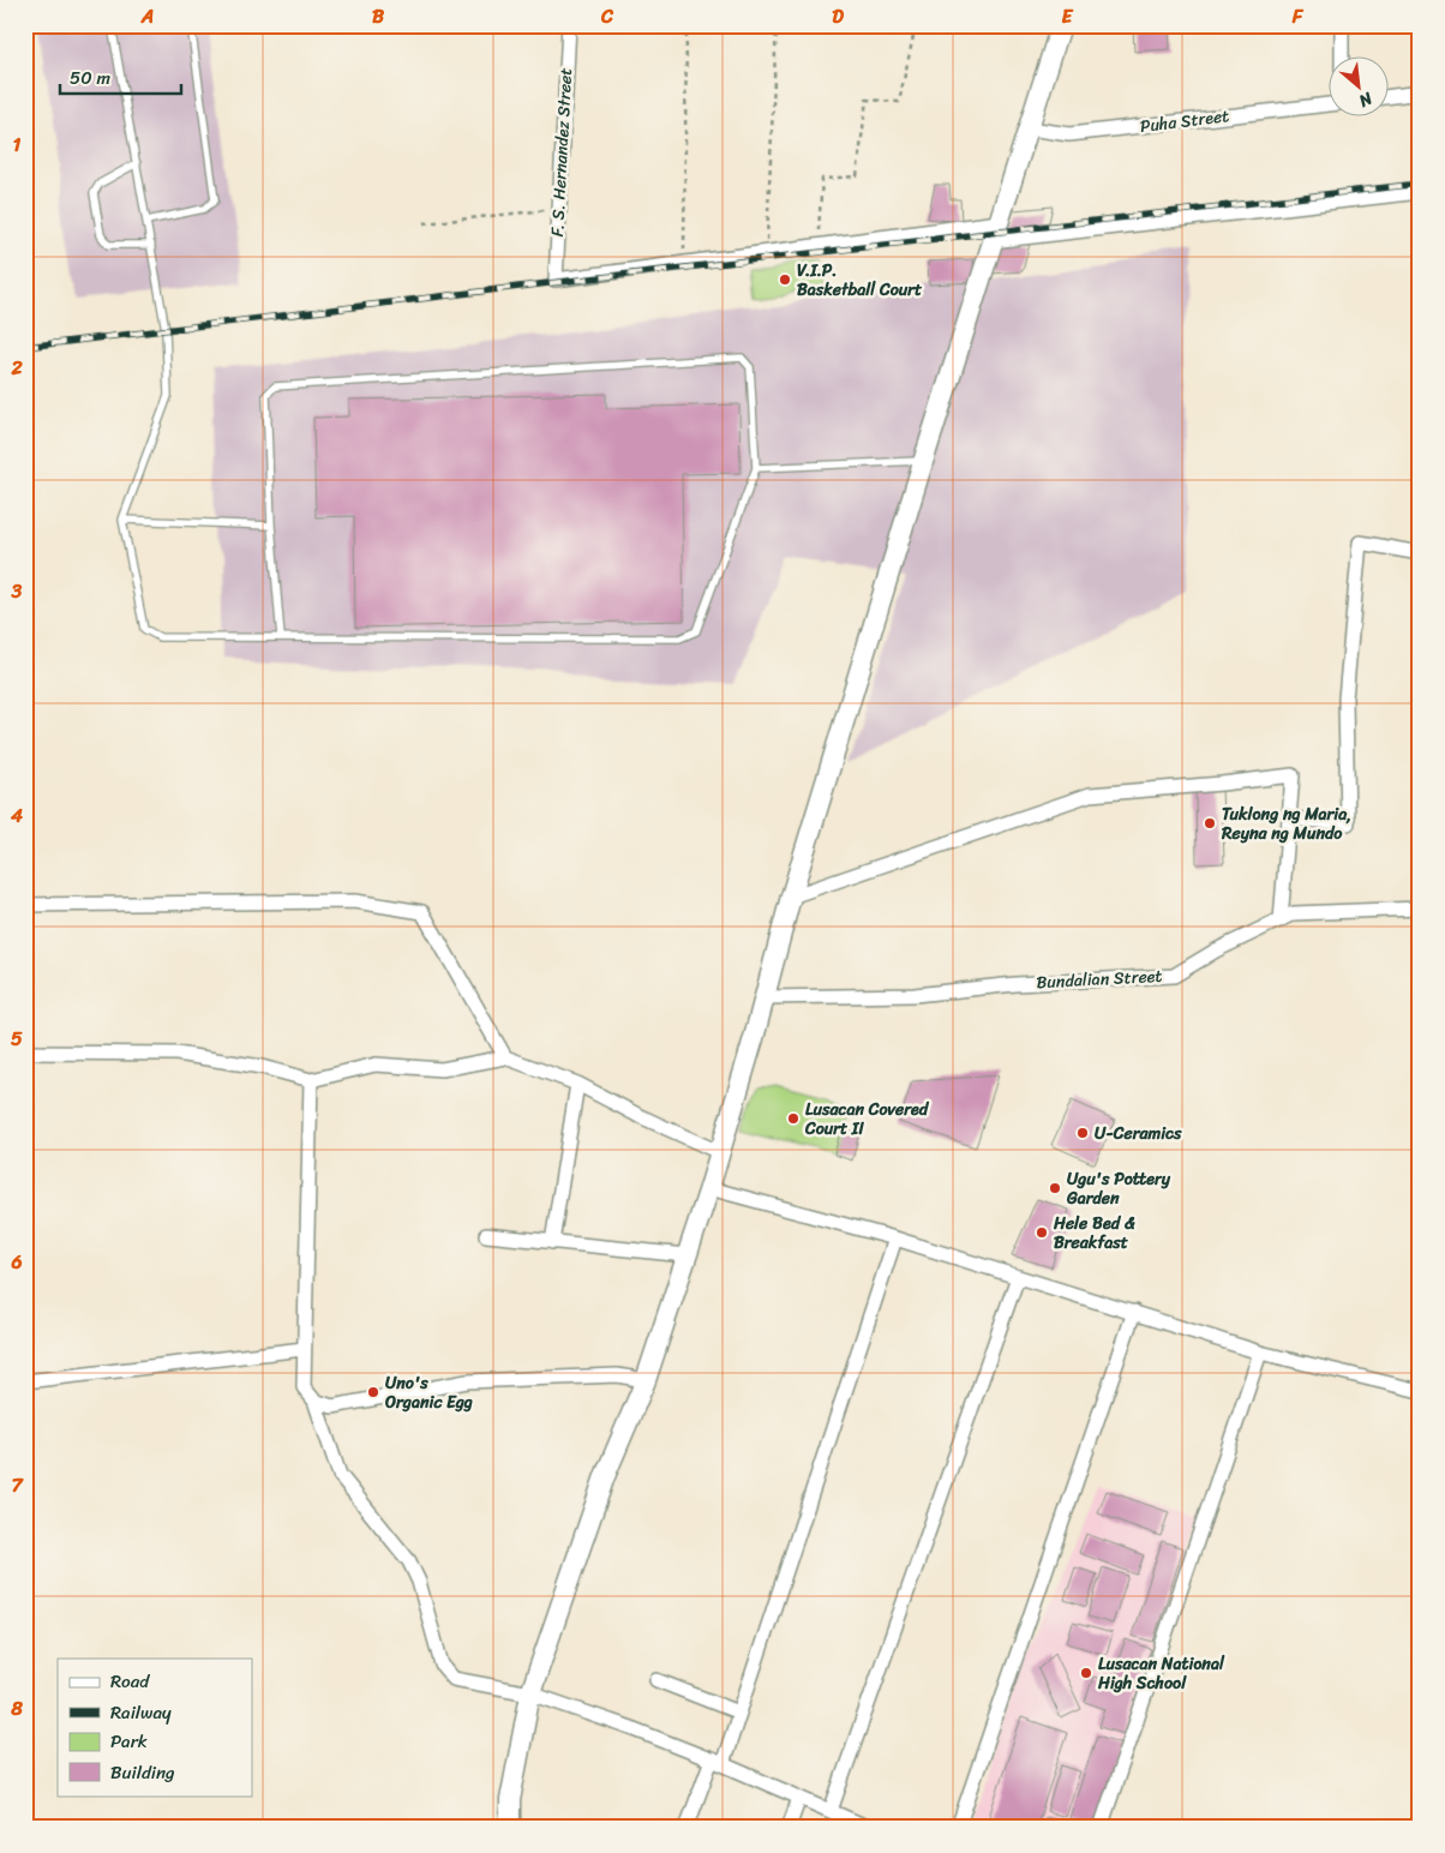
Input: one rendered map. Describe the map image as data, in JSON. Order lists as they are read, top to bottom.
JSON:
{
  "streets": {
    "street": ["Puha Street", "F. S. Hernandez Street", "Bundalian Street"]
  },
  "places": [
    "V.I.P. Basketball Court",
    "Tuklong ng Maria, Reyna ng Mundo",
    "Lusacan Covered Court II",
    "U-Ceramics",
    "Ugu's Pottery Garden",
    "Hele Bed & Breakfast",
    "Uno's Organic Egg",
    "Lusacan National High School"
  ],
  "legend": [
    "Road",
    "Railway",
    "Park",
    "Building"
  ],
  "scale_bar": "50 m",
  "north": "bottom right",
  "grid": {
    "columns": [
      "A",
      "B",
      "C",
      "D",
      "E",
      "F"
    ],
    "rows": [
      "1",
      "2",
      "3",
      "4",
      "5",
      "6",
      "7",
      "8"
    ]
  }
}
